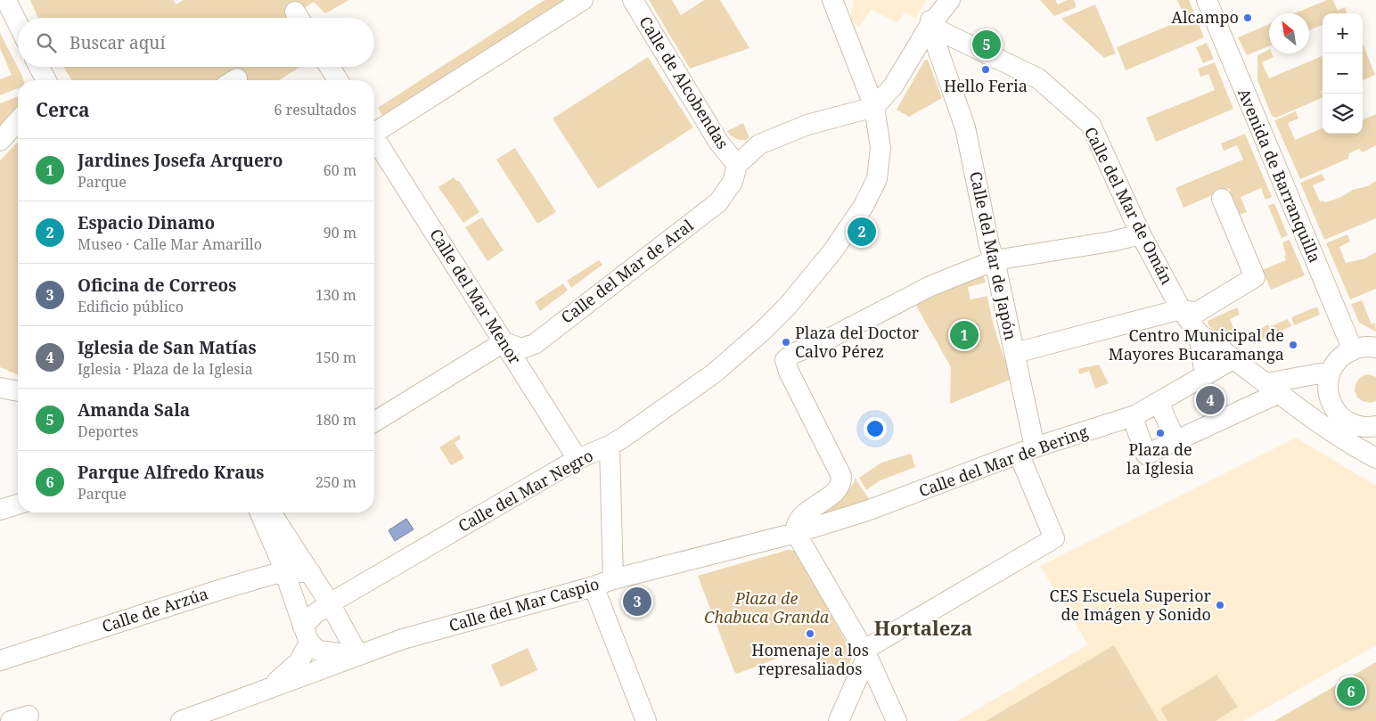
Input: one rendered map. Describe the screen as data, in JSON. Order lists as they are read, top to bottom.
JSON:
{
  "streets": {
    "street": [
      "Calle de Alcobendas",
      "Avenida de Barranquilla",
      "Calle del Mar de Omán",
      "Calle del Mar de Japón",
      "Calle del Mar de Aral",
      "Calle del Mar Menor",
      "Calle del Mar de Bering",
      "Calle del Mar Negro",
      "Calle del Mar Caspio",
      "Calle de Arzúa"
    ]
  },
  "crossings": [
    ["Calle de Alcobendas", "Calle del Mar de Aral"],
    ["Calle del Mar de Omán", "Calle del Mar de Japón"],
    ["Calle del Mar de Omán", "Calle del Mar de Bering"],
    ["Calle del Mar de Japón", "Calle del Mar de Bering"],
    ["Calle del Mar de Aral", "Calle del Mar Menor"],
    ["Calle del Mar de Aral", "Calle del Mar Negro"],
    ["Calle del Mar Menor", "Calle del Mar Negro"],
    ["Calle del Mar de Bering", "Calle del Mar Caspio"],
    ["Calle del Mar Negro", "Calle del Mar Caspio"]
  ],
  "districts": ["Hortaleza"],
  "parks": ["Plaza de Chabuca Granda"],
  "places": [
    "Alcampo",
    "Hello Feria",
    "Plaza del Doctor Calvo Pérez",
    "Centro Municipal de Mayores Bucaramanga",
    "Plaza de la Iglesia",
    "CES Escuela Superior de Imágen y Sonido",
    "Homenaje a los represaliados"
  ],
  "north": "top left",
  "page": {
    "map_buttons": ["+", "−"],
    "search": "Buscar aquí",
    "pins": [
      "5",
      "2",
      "1",
      "4",
      "3",
      "6"
    ],
    "heading": ["Cerca", "6 resultados"],
    "list": [
      {
        "mark": "1",
        "name": "Jardines Josefa Arquero",
        "note": "Parque",
        "value": "60 m"
      },
      {
        "mark": "2",
        "name": "Espacio Dinamo",
        "note": "Museo · Calle Mar Amarillo",
        "value": "90 m"
      },
      {
        "mark": "3",
        "name": "Oficina de Correos",
        "note": "Edificio público",
        "value": "130 m"
      },
      {
        "mark": "4",
        "name": "Iglesia de San Matías",
        "note": "Iglesia · Plaza de la Iglesia",
        "value": "150 m"
      },
      {
        "mark": "5",
        "name": "Amanda Sala",
        "note": "Deportes",
        "value": "180 m"
      },
      {
        "mark": "6",
        "name": "Parque Alfredo Kraus",
        "note": "Parque",
        "value": "250 m"
      }
    ]
  }
}
